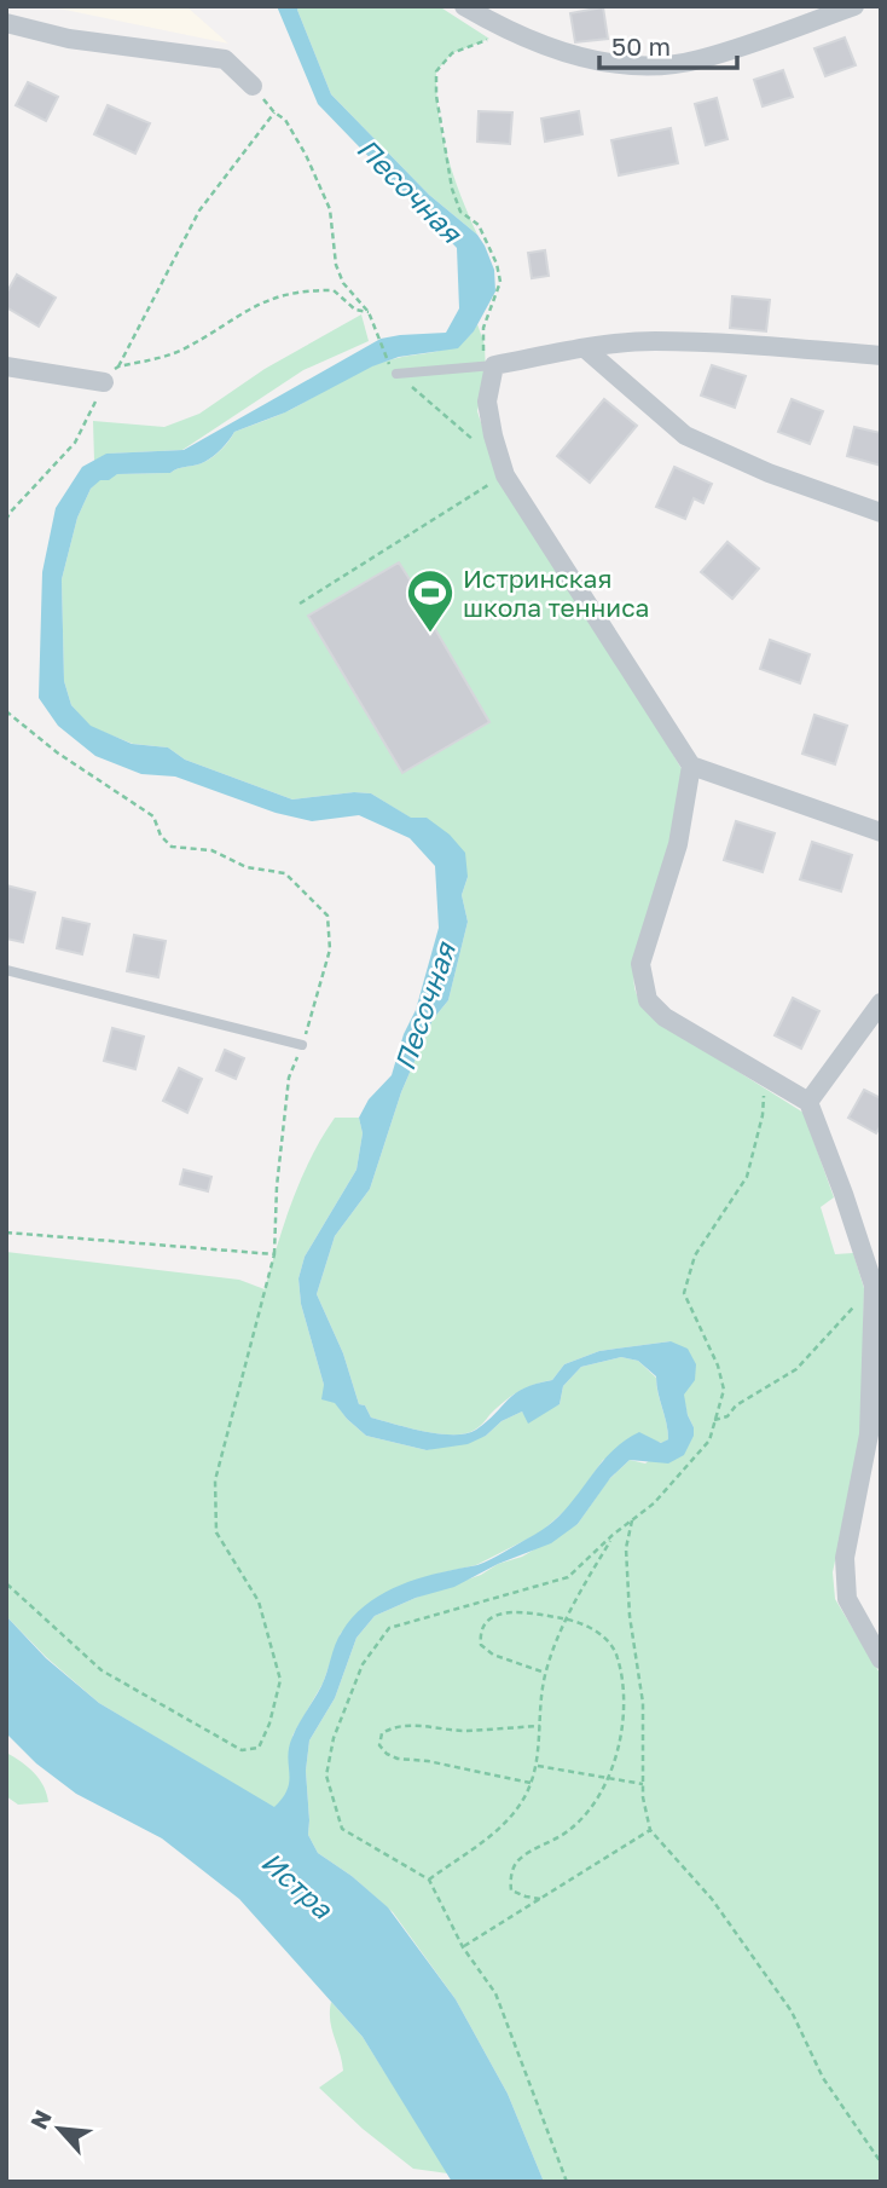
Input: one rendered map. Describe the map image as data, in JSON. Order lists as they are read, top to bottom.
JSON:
{
  "water": ["Песочная", "Истра"],
  "places": {
    "sports": ["Истринская школа тенниса"]
  },
  "scale_bar": "50 m",
  "north": "top left"
}
